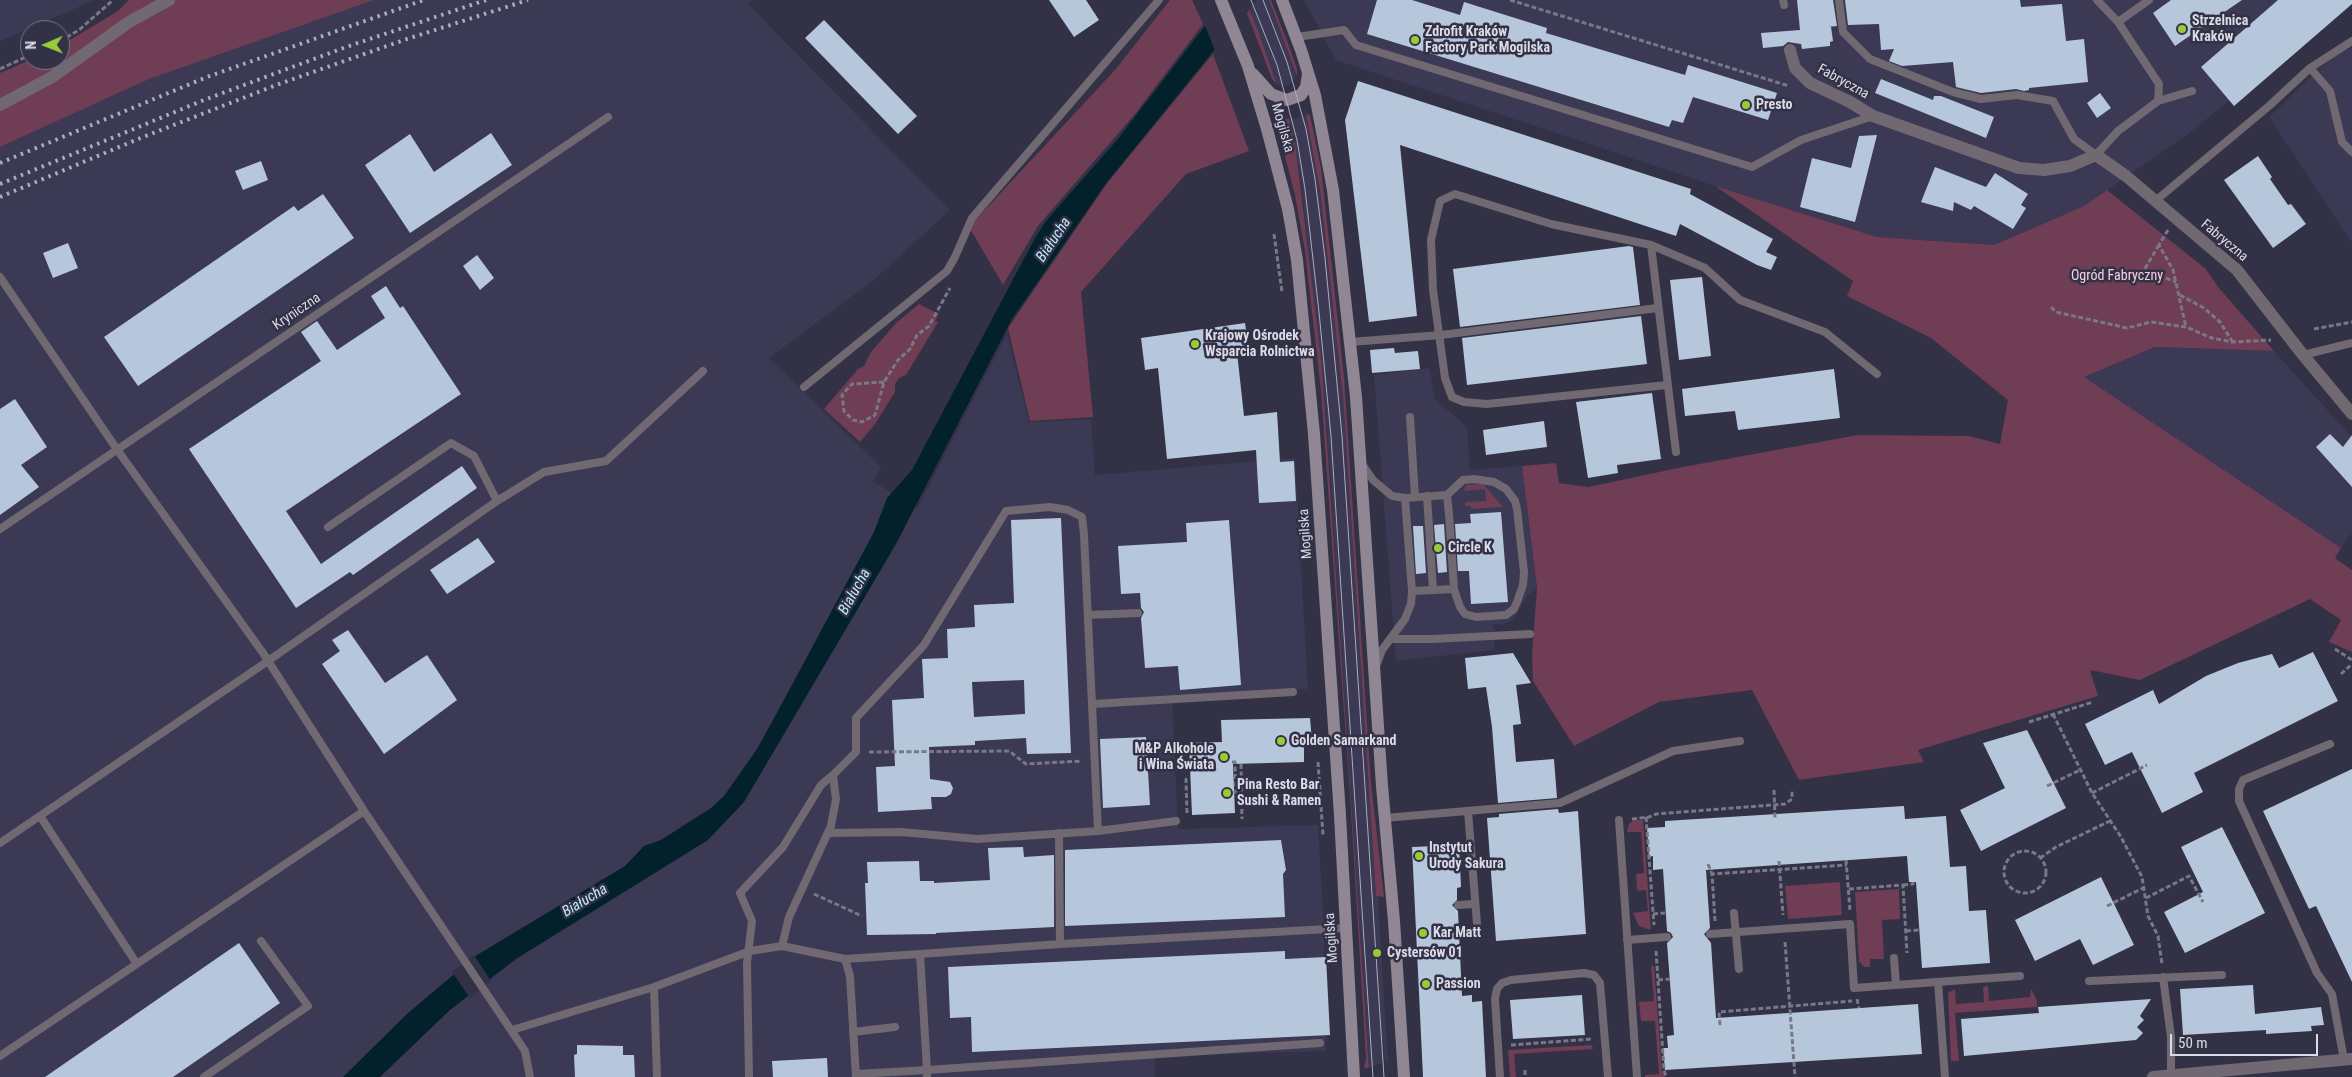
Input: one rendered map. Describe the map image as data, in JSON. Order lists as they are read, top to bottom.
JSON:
{
  "streets": {
    "main road": ["Mogilska"],
    "street": ["Fabryczna"],
    "lane": ["Kryniczna"]
  },
  "water": ["Białucha"],
  "parks": ["Ogród Fabryczny"],
  "places": [
    "Strzelnica Kraków",
    "Zdrofit Kraków Factory Park Mogilska",
    "Presto",
    "Krajowy Ośrodek Wsparcia Rolnictwa",
    "Circle K",
    "Golden Samarkand",
    "M&P Alkohole i Wina Świata",
    "Pina Resto Bar Sushi & Ramen",
    "Instytut Urody Sakura",
    "Kar Matt",
    "Cystersów 01",
    "Passion"
  ],
  "scale_bar": "50 m",
  "north": "left"
}
